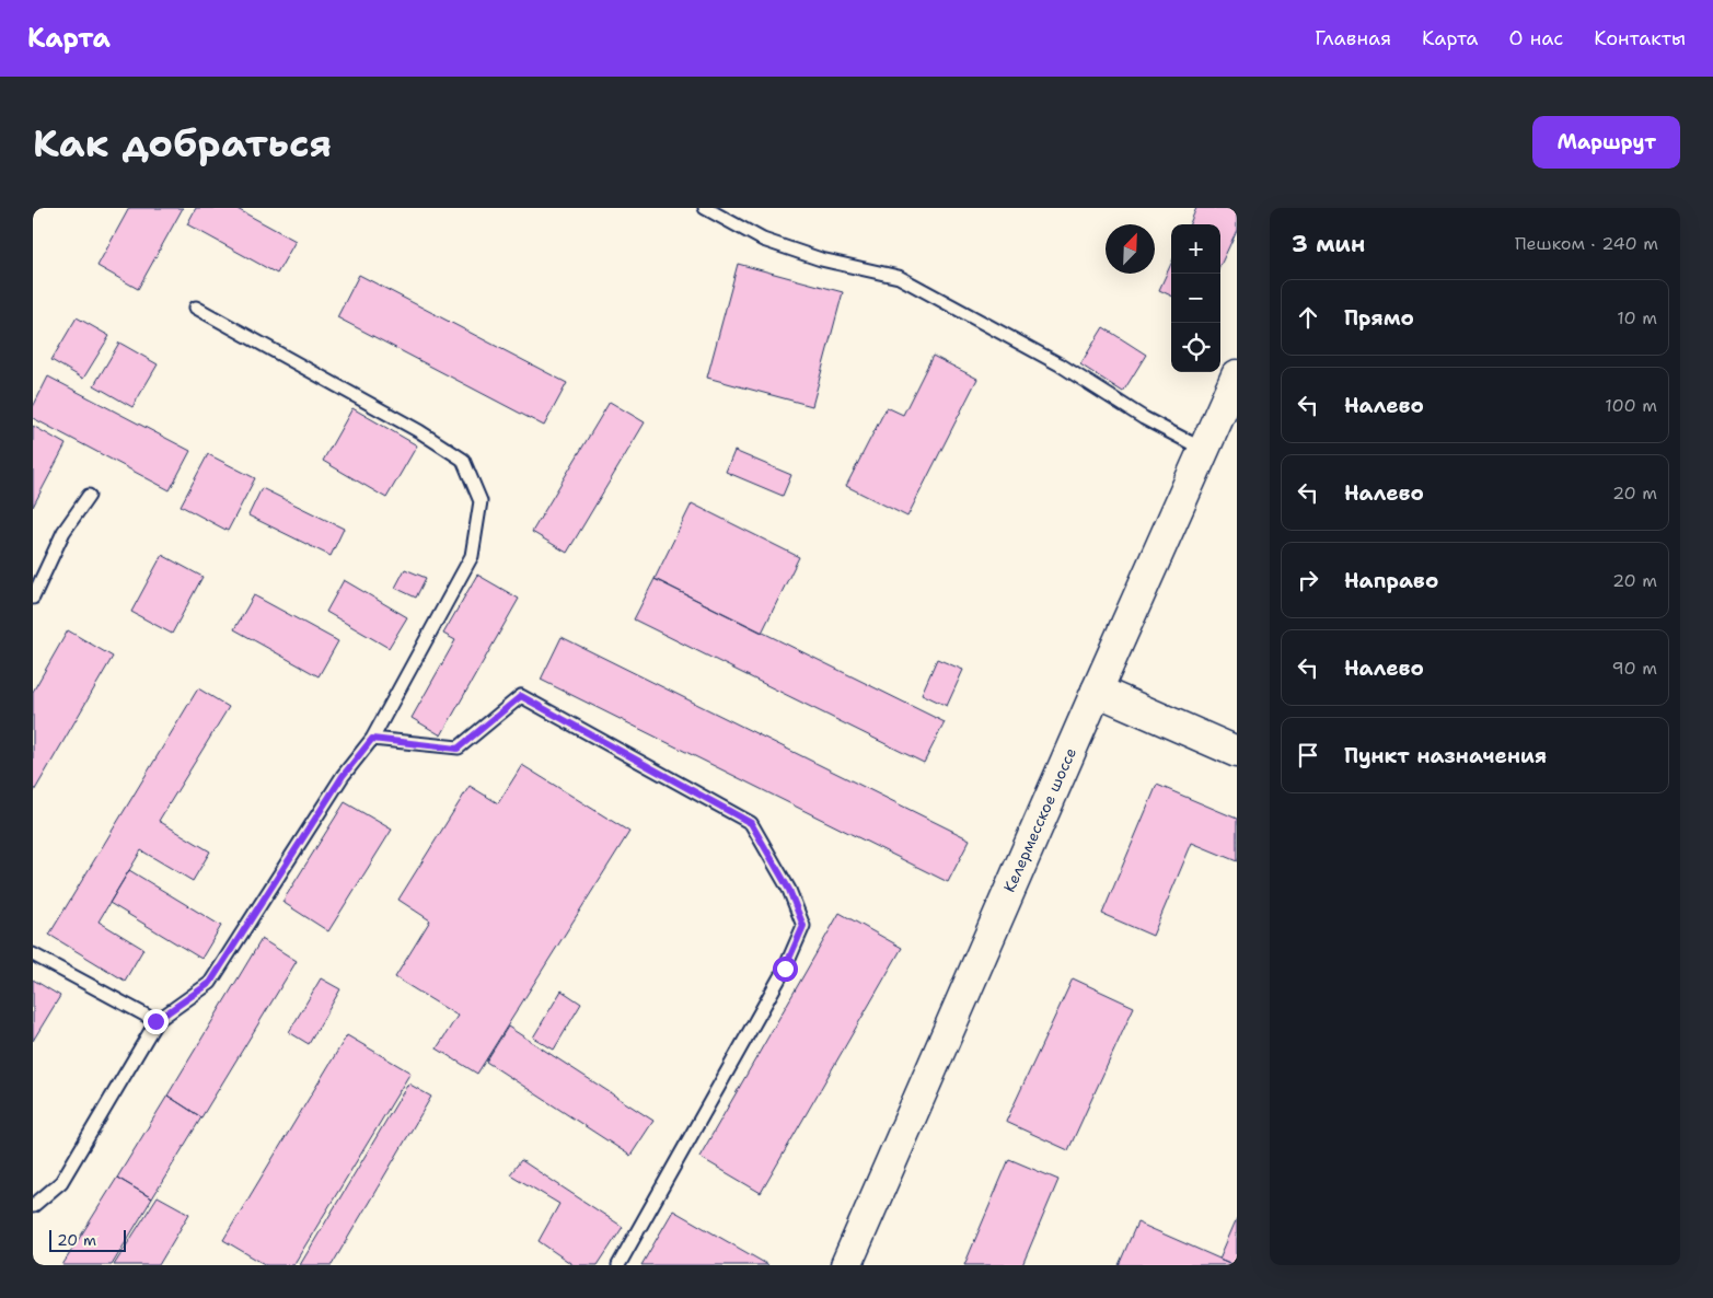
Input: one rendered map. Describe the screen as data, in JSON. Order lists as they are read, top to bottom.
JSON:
{
  "streets": {
    "main road": ["Келермесское шоссе"]
  },
  "scale_bar": "20 m",
  "north": "top right",
  "page": {
    "header": "Карта",
    "nav": [
      "Главная",
      "Карта",
      "О нас",
      "Контакты"
    ],
    "buttons": "Маршрут",
    "title": "Как добраться",
    "heading": ["3 мин", "Пешком · 240 m"],
    "map_buttons": ["+", "−"],
    "list": [
      ["Прямо", "10 m"],
      ["Налево", "100 m"],
      ["Налево", "20 m"],
      ["Направо", "20 m"],
      ["Налево", "90 m"],
      "Пункт назначения"
    ],
    "scale": "20 m"
  }
}
